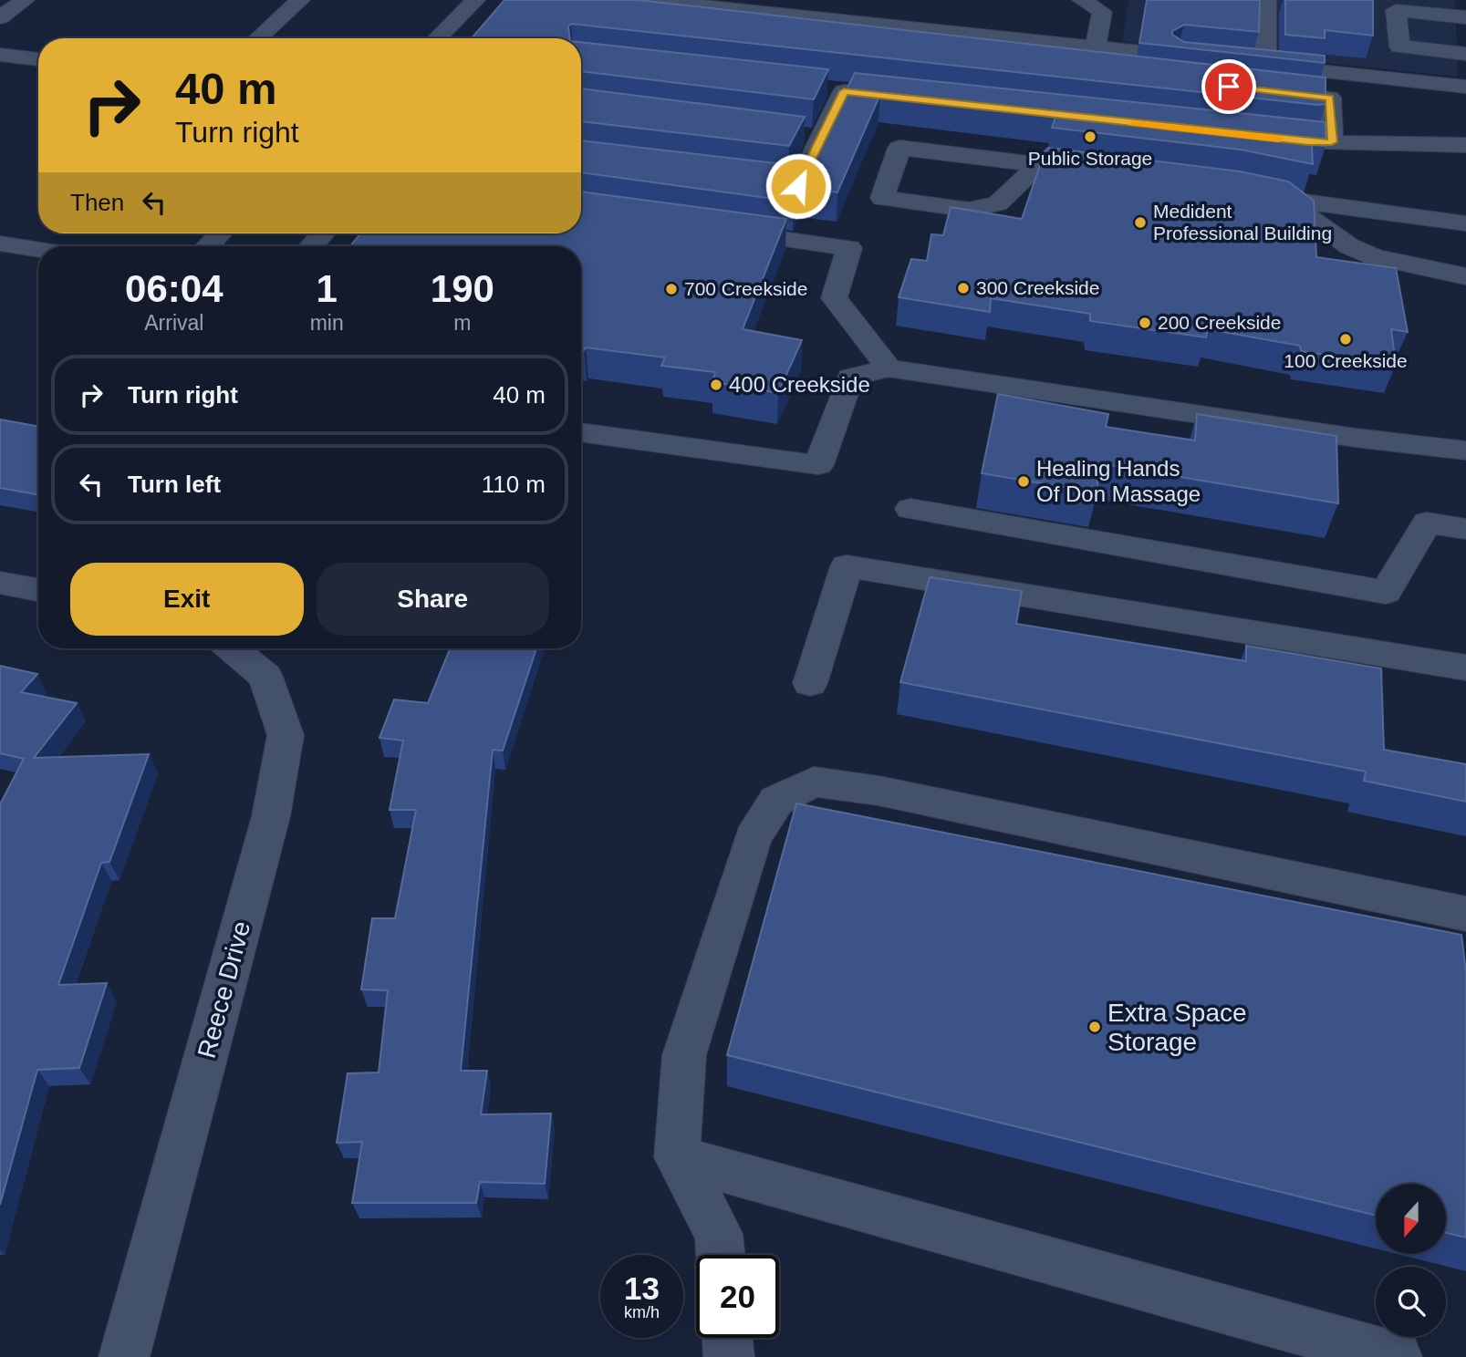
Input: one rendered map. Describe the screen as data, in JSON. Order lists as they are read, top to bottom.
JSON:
{
  "streets": {
    "street": ["Reece Drive"]
  },
  "places": [
    "Public Storage",
    "Medident Professional Building",
    "300 Creekside",
    "700 Creekside",
    "200 Creekside",
    "100 Creekside",
    "400 Creekside",
    "Healing Hands Of Don Massage",
    "Extra Space Storage"
  ],
  "north": "bottom",
  "page": {
    "turn": ["40 m", "Turn right"],
    "then": "Then",
    "eta": [
      "06:04",
      "Arrival",
      "1",
      "min",
      "190",
      "m"
    ],
    "list": [
      {
        "name": "Turn right",
        "value": "40 m"
      },
      {
        "name": "Turn left",
        "value": "110 m"
      }
    ],
    "buttons": ["Exit", "Share"],
    "speed": "13 km/h",
    "limit": "20"
  }
}
